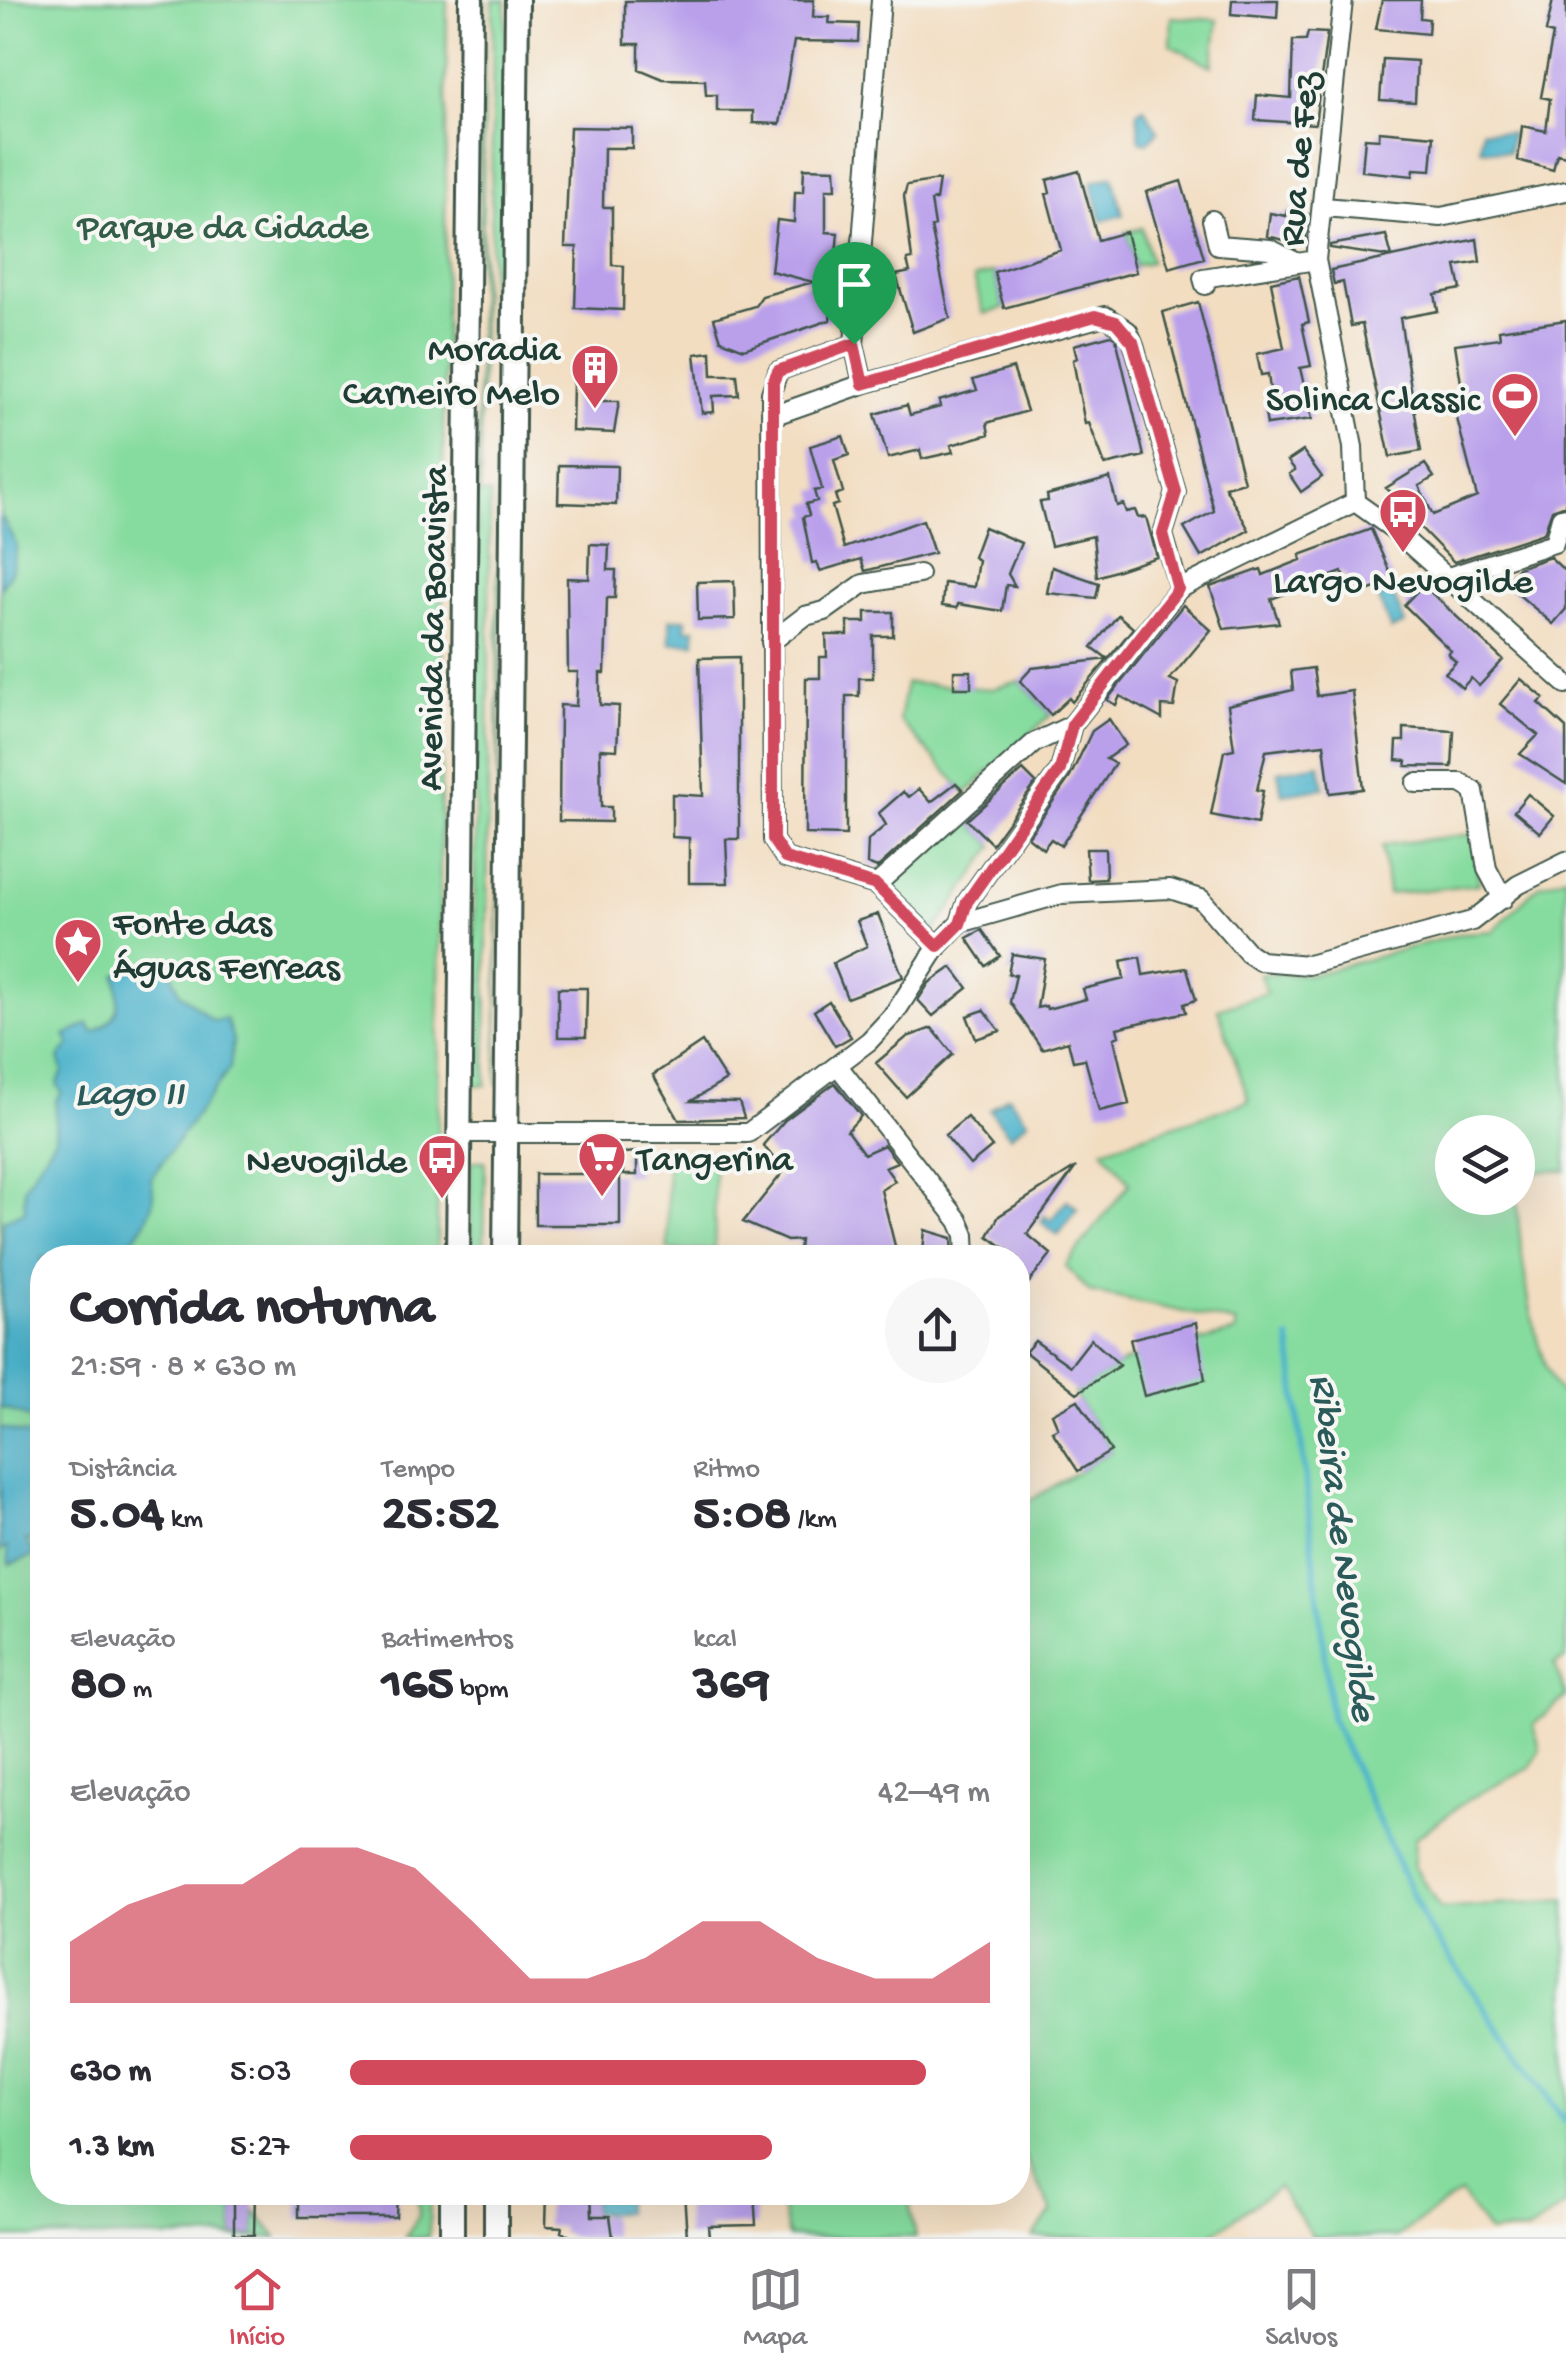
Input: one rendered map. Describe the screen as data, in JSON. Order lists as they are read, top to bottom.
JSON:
{
  "streets": {
    "main road": ["Avenida da Boavista"],
    "street": ["Rua de Fez"]
  },
  "water": ["Lago II", "Ribeira de Nevogilde"],
  "parks": ["Parque da Cidade"],
  "places": {
    "building": ["Moradia Carneiro Melo"],
    "sports": ["Solinca Classic"],
    "bus stop": ["Largo Nevogilde", "Nevogilde"],
    "place": ["Fonte das Águas Ferreas"],
    "supermarket": ["Tangerina"]
  },
  "page": {
    "heading": ["Corrida noturna", "21:59 · 8 × 630 m"],
    "stats": [
      ["Distância", "5.04 km"],
      ["Tempo", "25:52"],
      ["Ritmo", "5:08 /km"],
      ["Elevação", "80 m"],
      ["Batimentos", "165 bpm"],
      ["kcal", "369"]
    ],
    "chart": ["Elevação", "42–49 m"],
    "list": [
      {
        "name": "630 m",
        "note": "5:03"
      },
      {
        "name": "1.3 km",
        "note": "5:27"
      }
    ],
    "tabs": ["Início", "Mapa", "Salvos"]
  }
}
